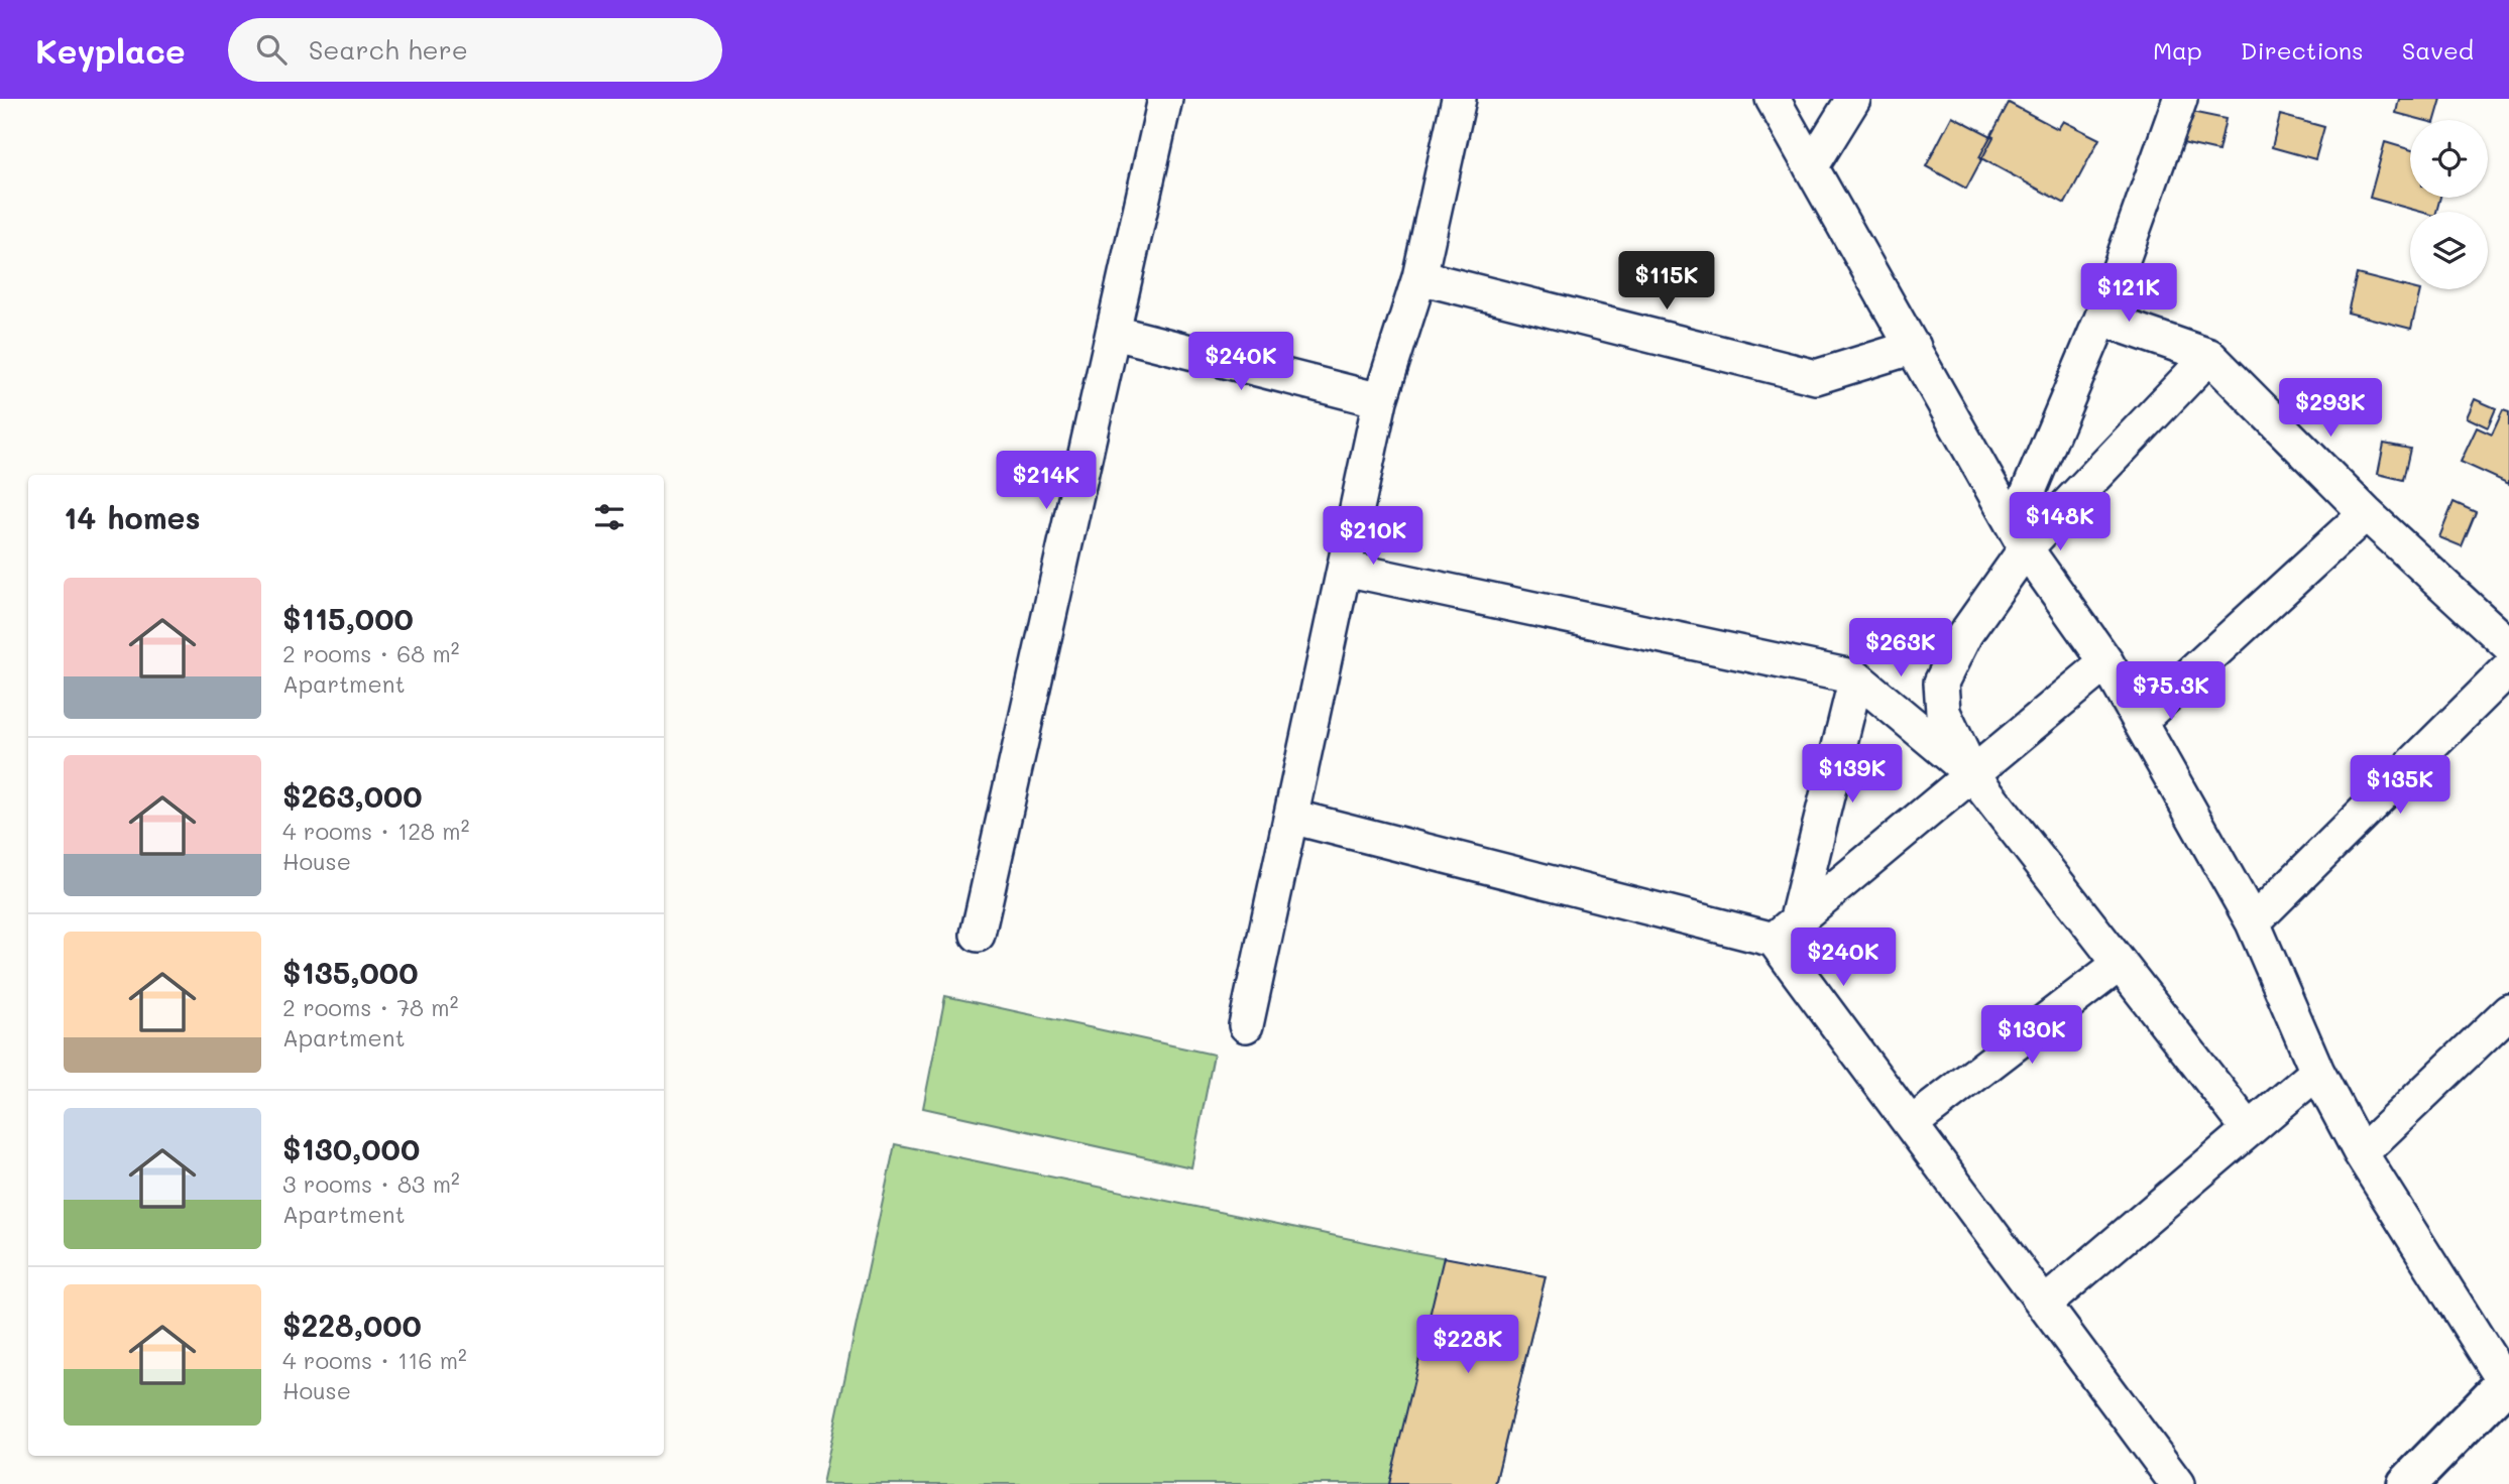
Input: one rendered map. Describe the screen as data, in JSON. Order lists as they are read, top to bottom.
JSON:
{
  "page": {
    "header": "Keyplace",
    "search": "Search here",
    "nav": ["Map", "Directions", "Saved"],
    "price": [
      "$115K",
      "$121K",
      "$240K",
      "$293K",
      "$214K",
      "$148K",
      "$210K",
      "$263K",
      "$75.3K",
      "$139K",
      "$135K",
      "$240K",
      "$130K",
      "$228K"
    ],
    "heading": "14 homes",
    "list": [
      {
        "name": "$115,000",
        "note": "2 rooms · 68 m² · Apartment"
      },
      {
        "name": "$263,000",
        "note": "4 rooms · 128 m² · House"
      },
      {
        "name": "$135,000",
        "note": "2 rooms · 78 m² · Apartment"
      },
      {
        "name": "$130,000",
        "note": "3 rooms · 83 m² · Apartment"
      },
      {
        "name": "$228,000",
        "note": "4 rooms · 116 m² · House"
      }
    ]
  }
}
